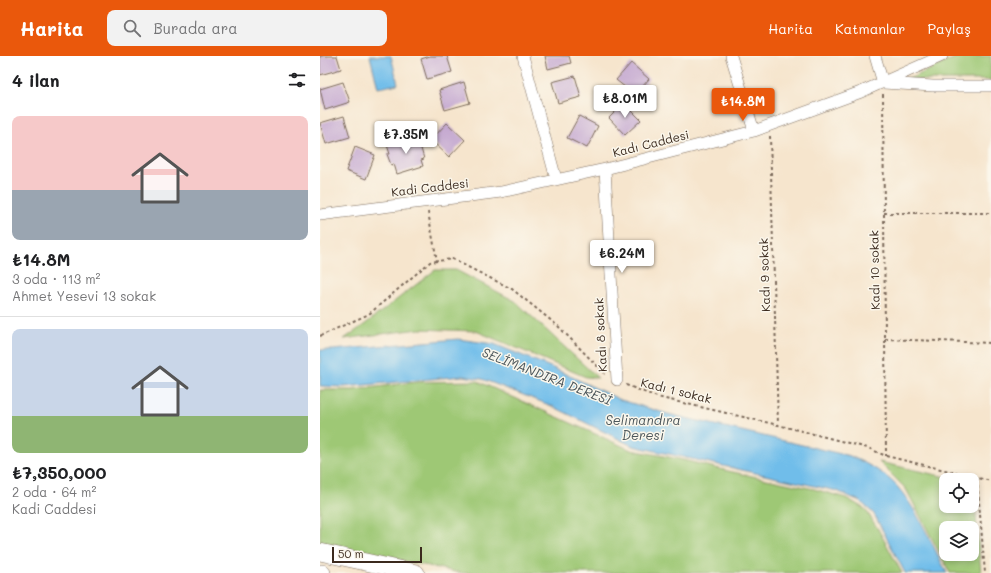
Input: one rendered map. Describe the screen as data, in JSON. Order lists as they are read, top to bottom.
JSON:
{
  "streets": {
    "street": ["Kadı Caddesi", "Kadi Caddesi", "Kadı 8 sokak"],
    "path": ["Kadı 10 sokak", "Kadı 9 sokak", "Kadı 1 sokak"]
  },
  "crossings": [
    ["Kadı Caddesi", "Kadi Caddesi"],
    ["Kadı Caddesi", "Kadı 10 sokak"],
    ["Kadı Caddesi", "Kadı 9 sokak"],
    ["Kadı Caddesi", "Kadı 8 sokak"],
    ["Kadı 10 sokak", "Kadı 1 sokak"],
    ["Kadı 9 sokak", "Kadı 1 sokak"],
    ["Kadı 8 sokak", "Kadı 1 sokak"]
  ],
  "water": ["SELİMANDIRA DERESİ", "Selimandıra Deresi"],
  "scale_bar": "50 m",
  "page": {
    "header": "Harita",
    "search": "Burada ara",
    "nav": ["Harita", "Katmanlar", "Paylaş"],
    "heading": "4 ilan",
    "price": [
      "₺8.01M",
      "₺14.8M",
      "₺7.35M",
      "₺6.24M"
    ],
    "list": [
      {
        "name": "₺14.8M",
        "note": "3 oda · 113 m² · Ahmet Yesevi 13 sokak"
      },
      {
        "name": "₺7,350,000",
        "note": "2 oda · 64 m² · Kadi Caddesi"
      }
    ],
    "scale": "50 m"
  }
}
